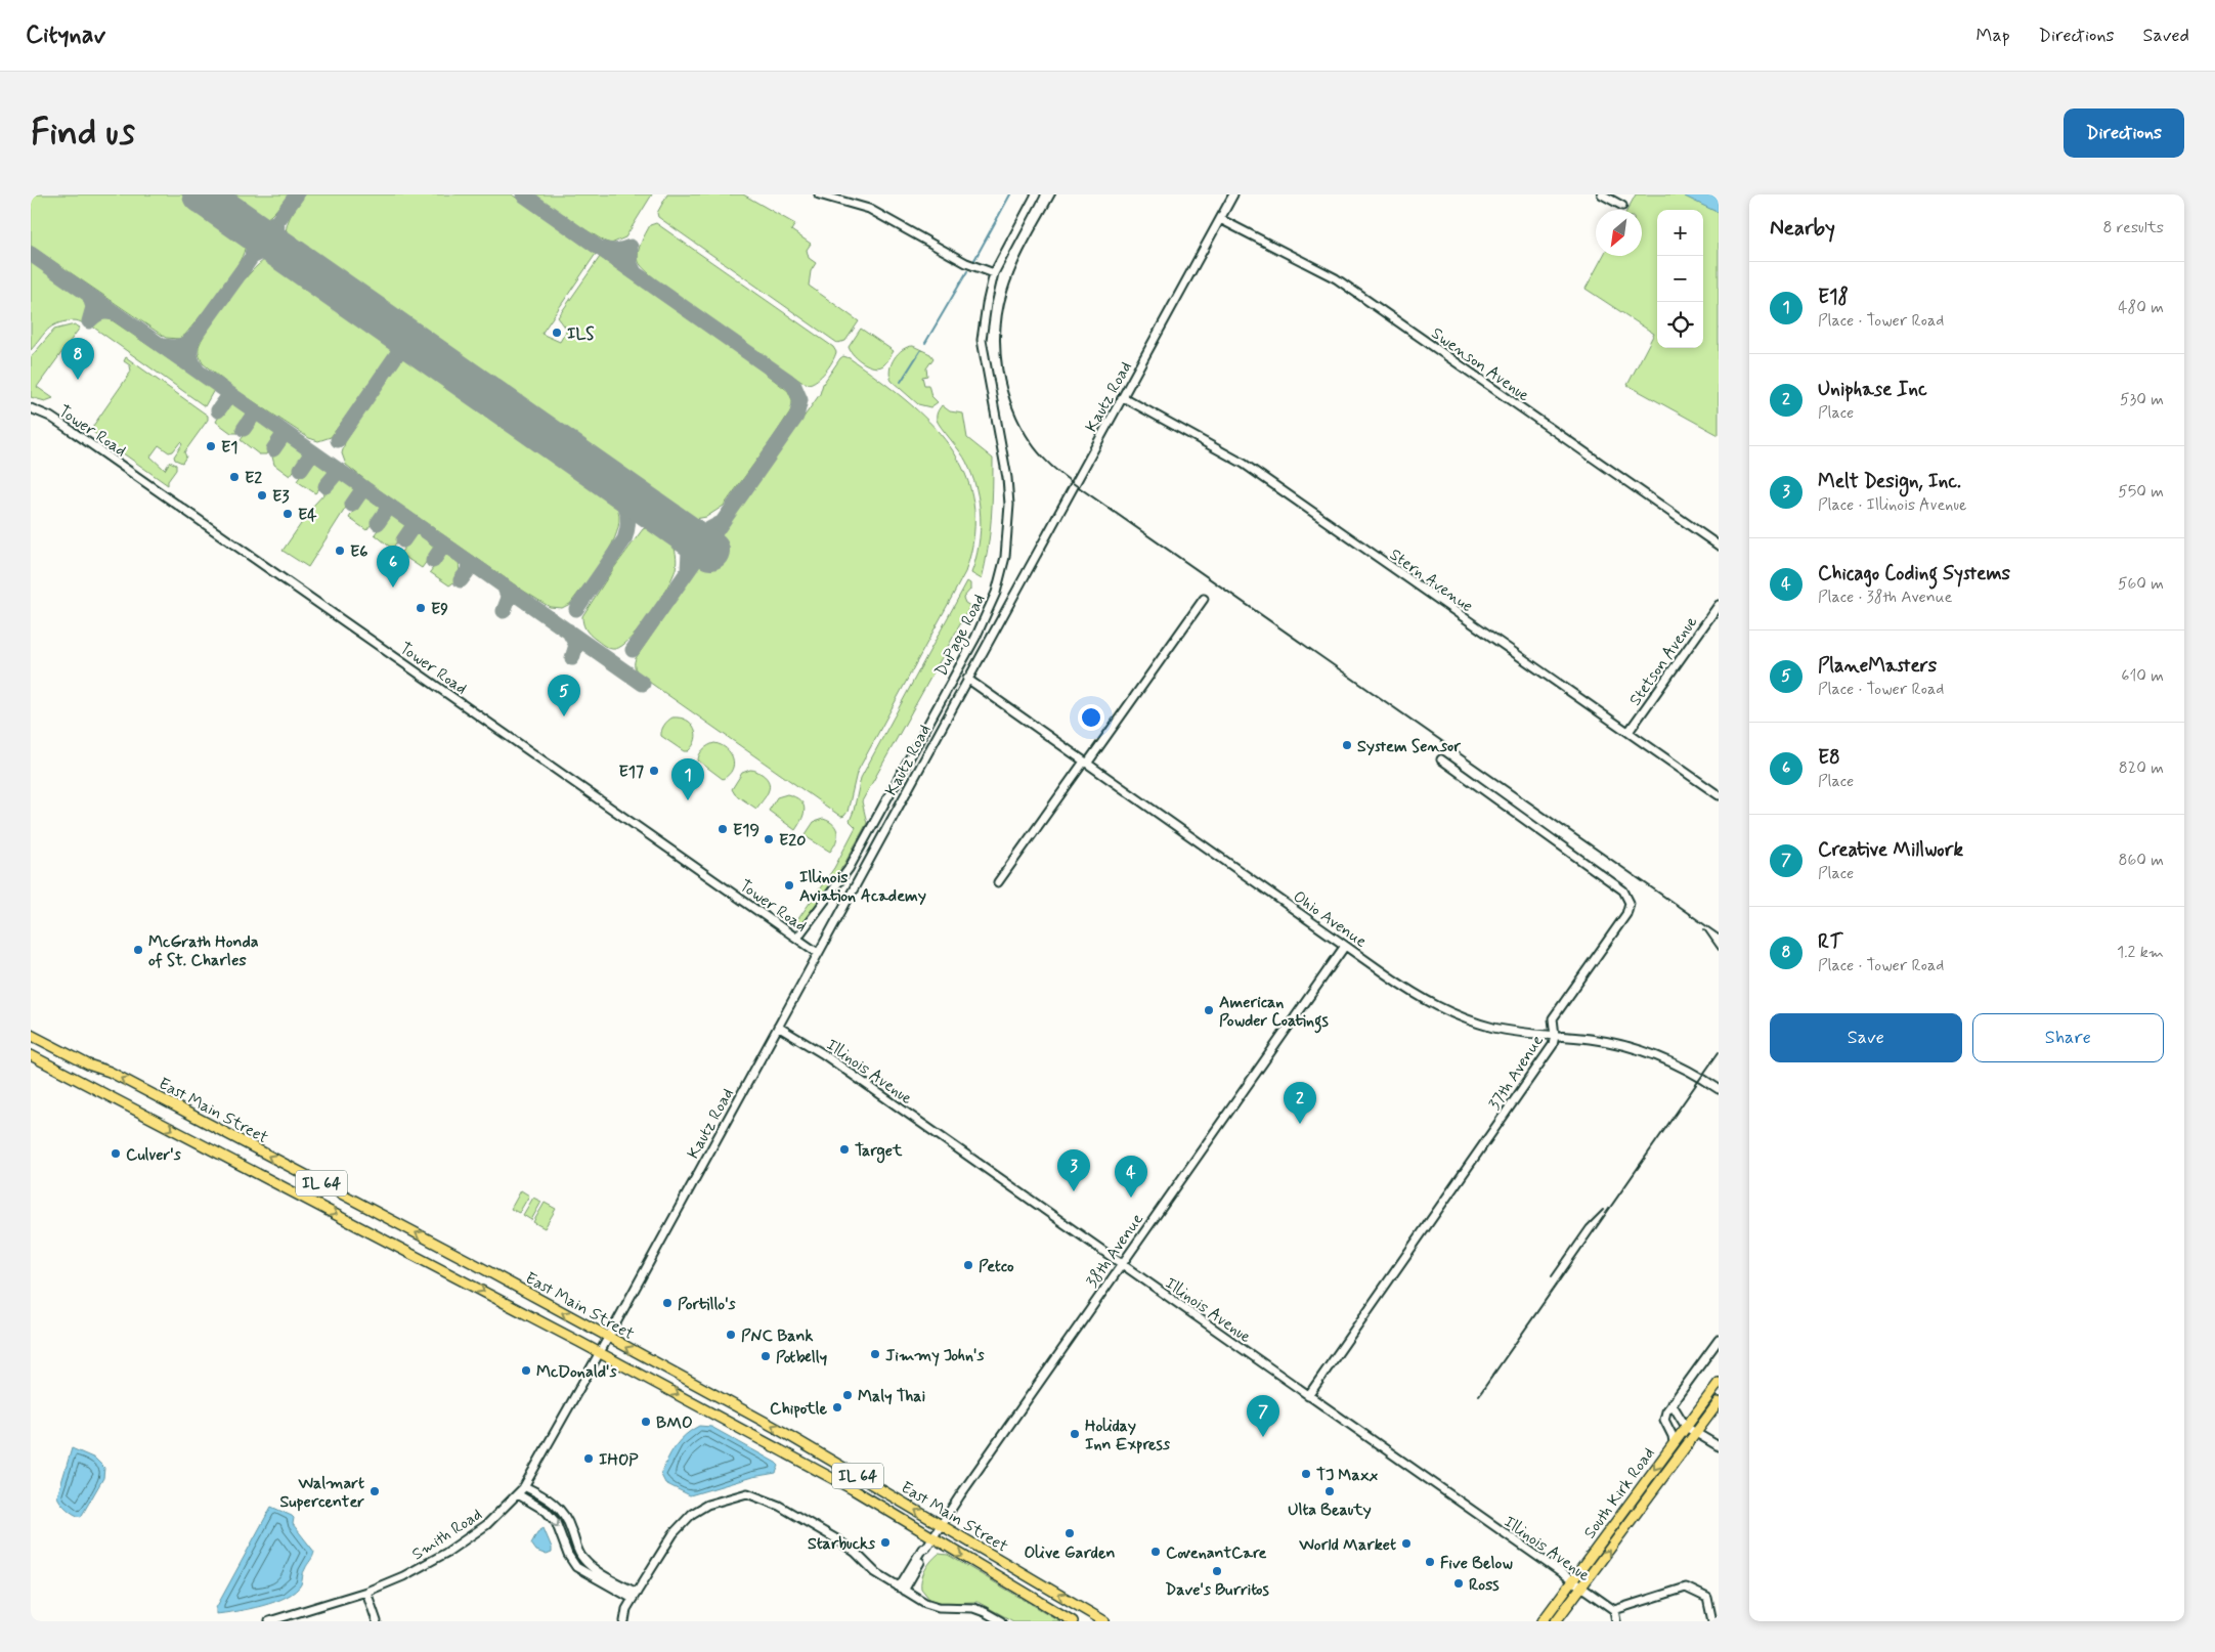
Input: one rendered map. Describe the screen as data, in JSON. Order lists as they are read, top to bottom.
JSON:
{
  "streets": {
    "main road": ["East Main Street", "IL 64", "South Kirk Road"],
    "street": [
      "Swenson Avenue",
      "Kautz Road",
      "Tower Road",
      "Stern Avenue",
      "DuPage Road",
      "Stetson Avenue",
      "Ohio Avenue",
      "Illinois Avenue",
      "37th Avenue",
      "38th Avenue",
      "Smith Road"
    ]
  },
  "crossings": [
    ["Swenson Avenue", "Kautz Road"],
    ["Kautz Road", "Tower Road"],
    ["Kautz Road", "Stern Avenue"],
    ["Kautz Road", "Ohio Avenue"],
    ["Kautz Road", "Illinois Avenue"],
    ["Kautz Road", "East Main Street"],
    ["Kautz Road", "Smith Road"],
    ["Tower Road", "DuPage Road"],
    ["Stern Avenue", "Stetson Avenue"],
    ["Ohio Avenue", "37th Avenue"],
    ["Ohio Avenue", "38th Avenue"],
    ["Illinois Avenue", "37th Avenue"],
    ["Illinois Avenue", "38th Avenue"],
    ["Illinois Avenue", "South Kirk Road"],
    ["East Main Street", "38th Avenue"],
    ["East Main Street", "Smith Road"]
  ],
  "places": [
    "ILS",
    "E1",
    "E2",
    "E3",
    "E4",
    "E6",
    "E9",
    "System Sensor",
    "E17",
    "E19",
    "E20",
    "Illinois Aviation Academy",
    "McGrath Honda of St. Charles",
    "American Powder Coatings",
    "Target",
    "Culver's",
    "Petco",
    "Portillo's",
    "PNC Bank",
    "Jimmy John's",
    "Potbelly",
    "McDonald's",
    "Maly Thai",
    "Chipotle",
    "BMO",
    "Holiday Inn Express",
    "IHOP",
    "TJ Maxx",
    "Walmart Supercenter",
    "Ulta Beauty",
    "Olive Garden",
    "Starbucks",
    "World Market",
    "CovenantCare",
    "Five Below",
    "Dave's Burritos",
    "Ross"
  ],
  "north": "bottom left",
  "page": {
    "header": "Citynav",
    "nav": ["Map", "Directions", "Saved"],
    "buttons": [
      "Directions",
      ["Save", "Share"]
    ],
    "title": "Find us",
    "heading": ["Nearby", "8 results"],
    "map_buttons": ["+", "−"],
    "list": [
      {
        "mark": "1",
        "name": "E18",
        "note": "Place · Tower Road",
        "value": "480 m"
      },
      {
        "mark": "2",
        "name": "Uniphase Inc",
        "note": "Place",
        "value": "530 m"
      },
      {
        "mark": "3",
        "name": "Melt Design, Inc.",
        "note": "Place · Illinois Avenue",
        "value": "550 m"
      },
      {
        "mark": "4",
        "name": "Chicago Coding Systems",
        "note": "Place · 38th Avenue",
        "value": "560 m"
      },
      {
        "mark": "5",
        "name": "PlaneMasters",
        "note": "Place · Tower Road",
        "value": "610 m"
      },
      {
        "mark": "6",
        "name": "E8",
        "note": "Place",
        "value": "820 m"
      },
      {
        "mark": "7",
        "name": "Creative Millwork",
        "note": "Place",
        "value": "860 m"
      },
      {
        "mark": "8",
        "name": "RT",
        "note": "Place · Tower Road",
        "value": "1.2 km"
      }
    ],
    "pins": [
      "8",
      "6",
      "5",
      "1",
      "2",
      "3",
      "4",
      "7"
    ]
  }
}
